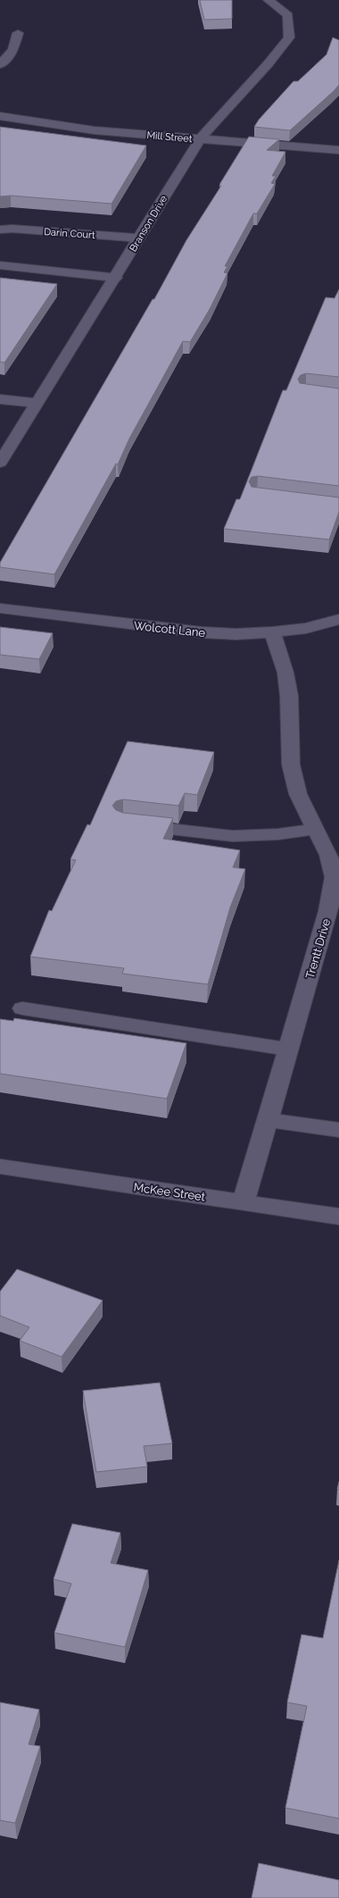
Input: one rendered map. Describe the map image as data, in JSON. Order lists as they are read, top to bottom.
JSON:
{
  "streets": {
    "street": [
      "Mill Street",
      "Branson Drive",
      "Darin Court",
      "Wolcott Lane",
      "Trentt Drive",
      "McKee Street"
    ]
  },
  "crossings": [
    ["Mill Street", "Branson Drive"],
    ["Branson Drive", "Darin Court"],
    ["Wolcott Lane", "Trentt Drive"],
    ["Trentt Drive", "McKee Street"]
  ]
}
